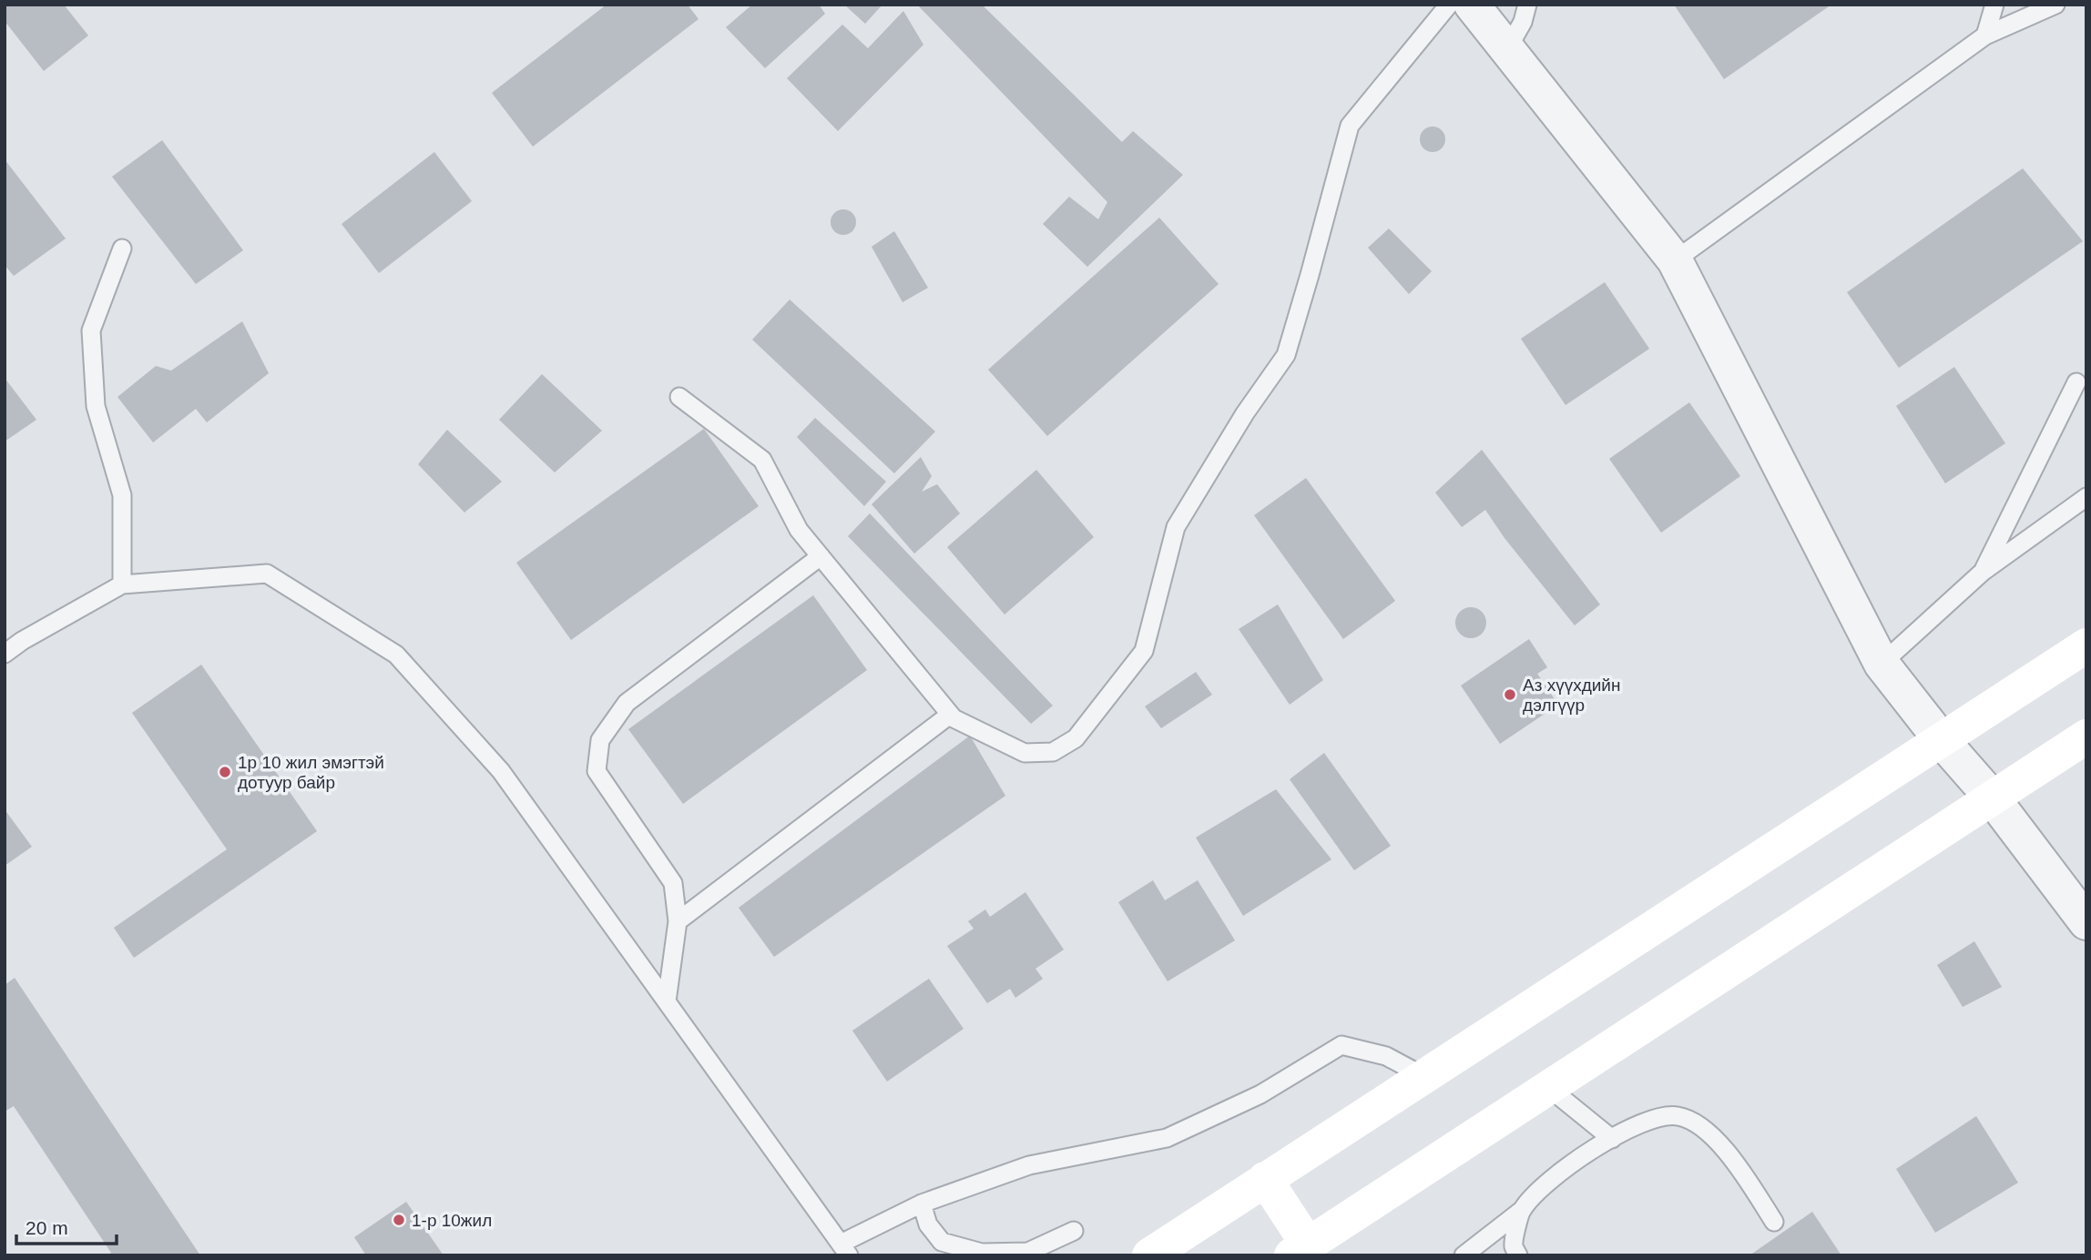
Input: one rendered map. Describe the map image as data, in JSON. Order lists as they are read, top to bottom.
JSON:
{
  "places": ["Аз хүүхдийн дэлгүүр", "1р 10 жил эмэгтэй дотуур байр", "1-р 10жил"],
  "scale_bar": "20 m"
}
